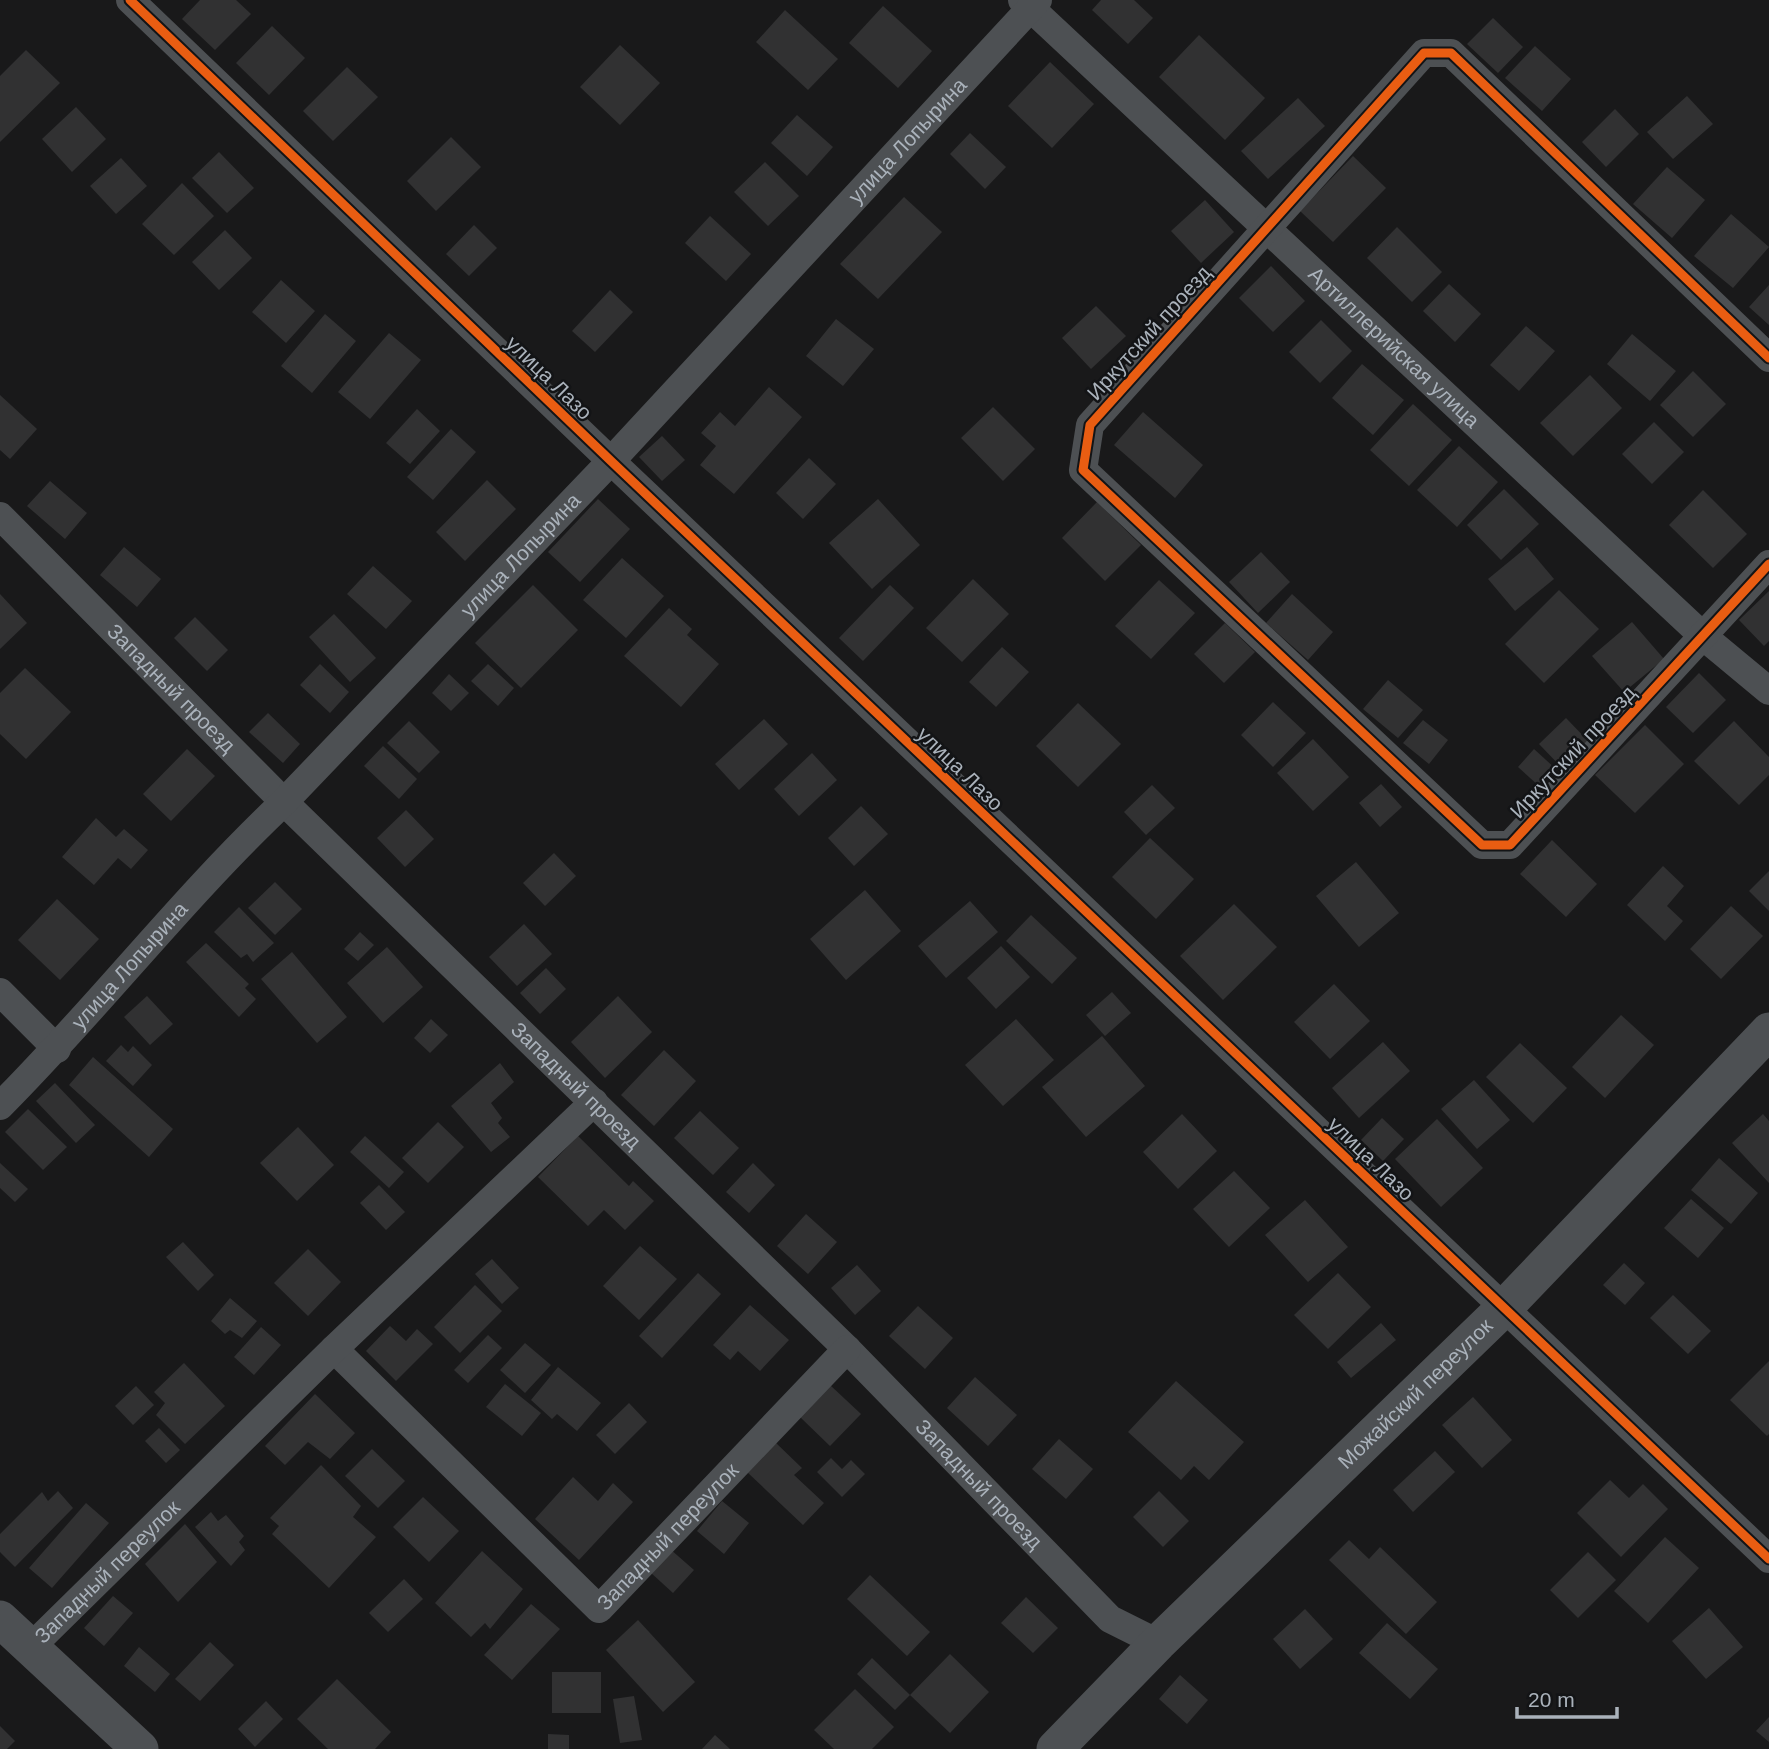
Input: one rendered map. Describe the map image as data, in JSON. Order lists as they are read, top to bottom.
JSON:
{
  "streets": {
    "street": [
      "улица Лопырина",
      "Иркутский проезд",
      "Артиллерийская улица",
      "улица Лазо",
      "Западный проезд",
      "Можайский переулок",
      "Западный переулок"
    ]
  },
  "crossings": [
    ["улица Лопырина", "Артиллерийская улица"],
    ["улица Лопырина", "улица Лазо"],
    ["улица Лопырина", "Западный проезд"],
    ["Иркутский проезд", "Артиллерийская улица"],
    ["улица Лазо", "Можайский переулок"],
    ["Западный проезд", "Можайский переулок"],
    ["Западный проезд", "Западный переулок"]
  ],
  "scale_bar": "20 m"
}
